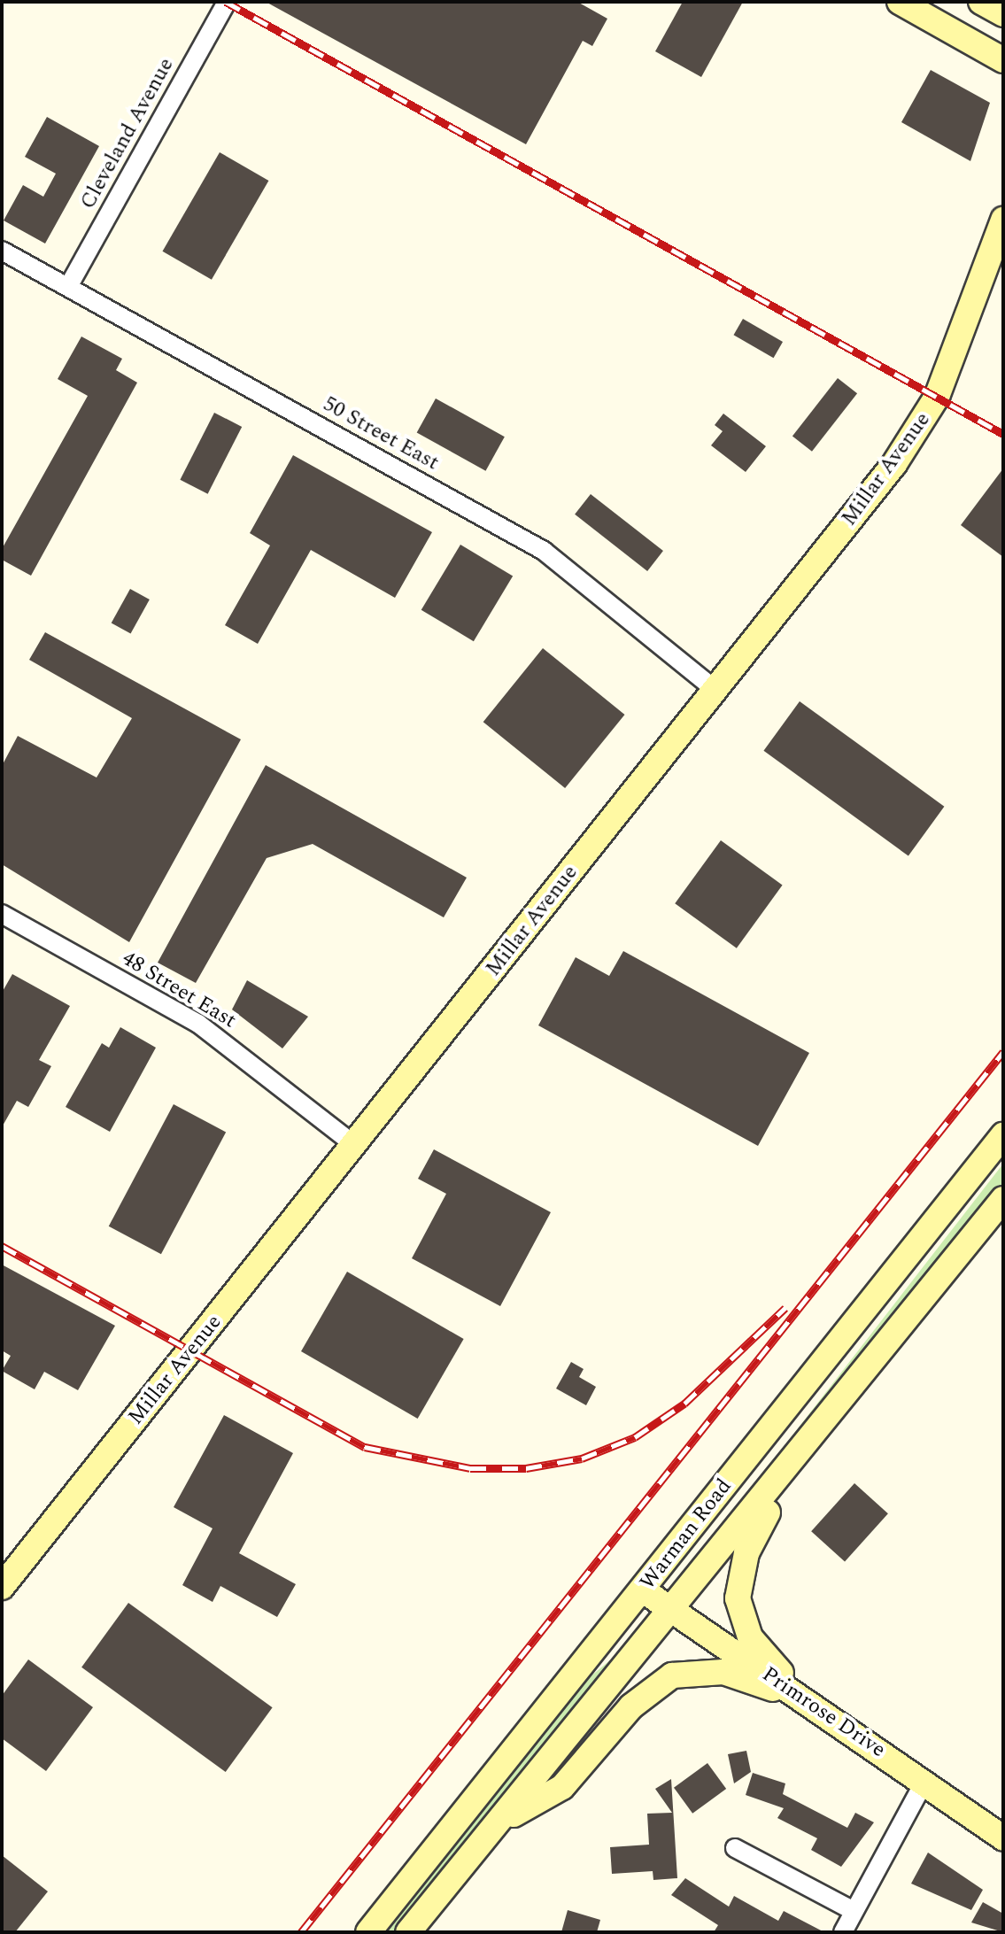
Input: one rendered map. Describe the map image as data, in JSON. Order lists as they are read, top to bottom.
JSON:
{
  "streets": {
    "main road": ["Millar Avenue", "Warman Road", "Primrose Drive"],
    "street": ["Cleveland Avenue", "50 Street East", "48 Street East"]
  },
  "crossings": [
    ["Cleveland Avenue", "50 Street East"],
    ["50 Street East", "Millar Avenue"],
    ["Millar Avenue", "48 Street East"],
    ["Warman Road", "Primrose Drive"]
  ]
}
